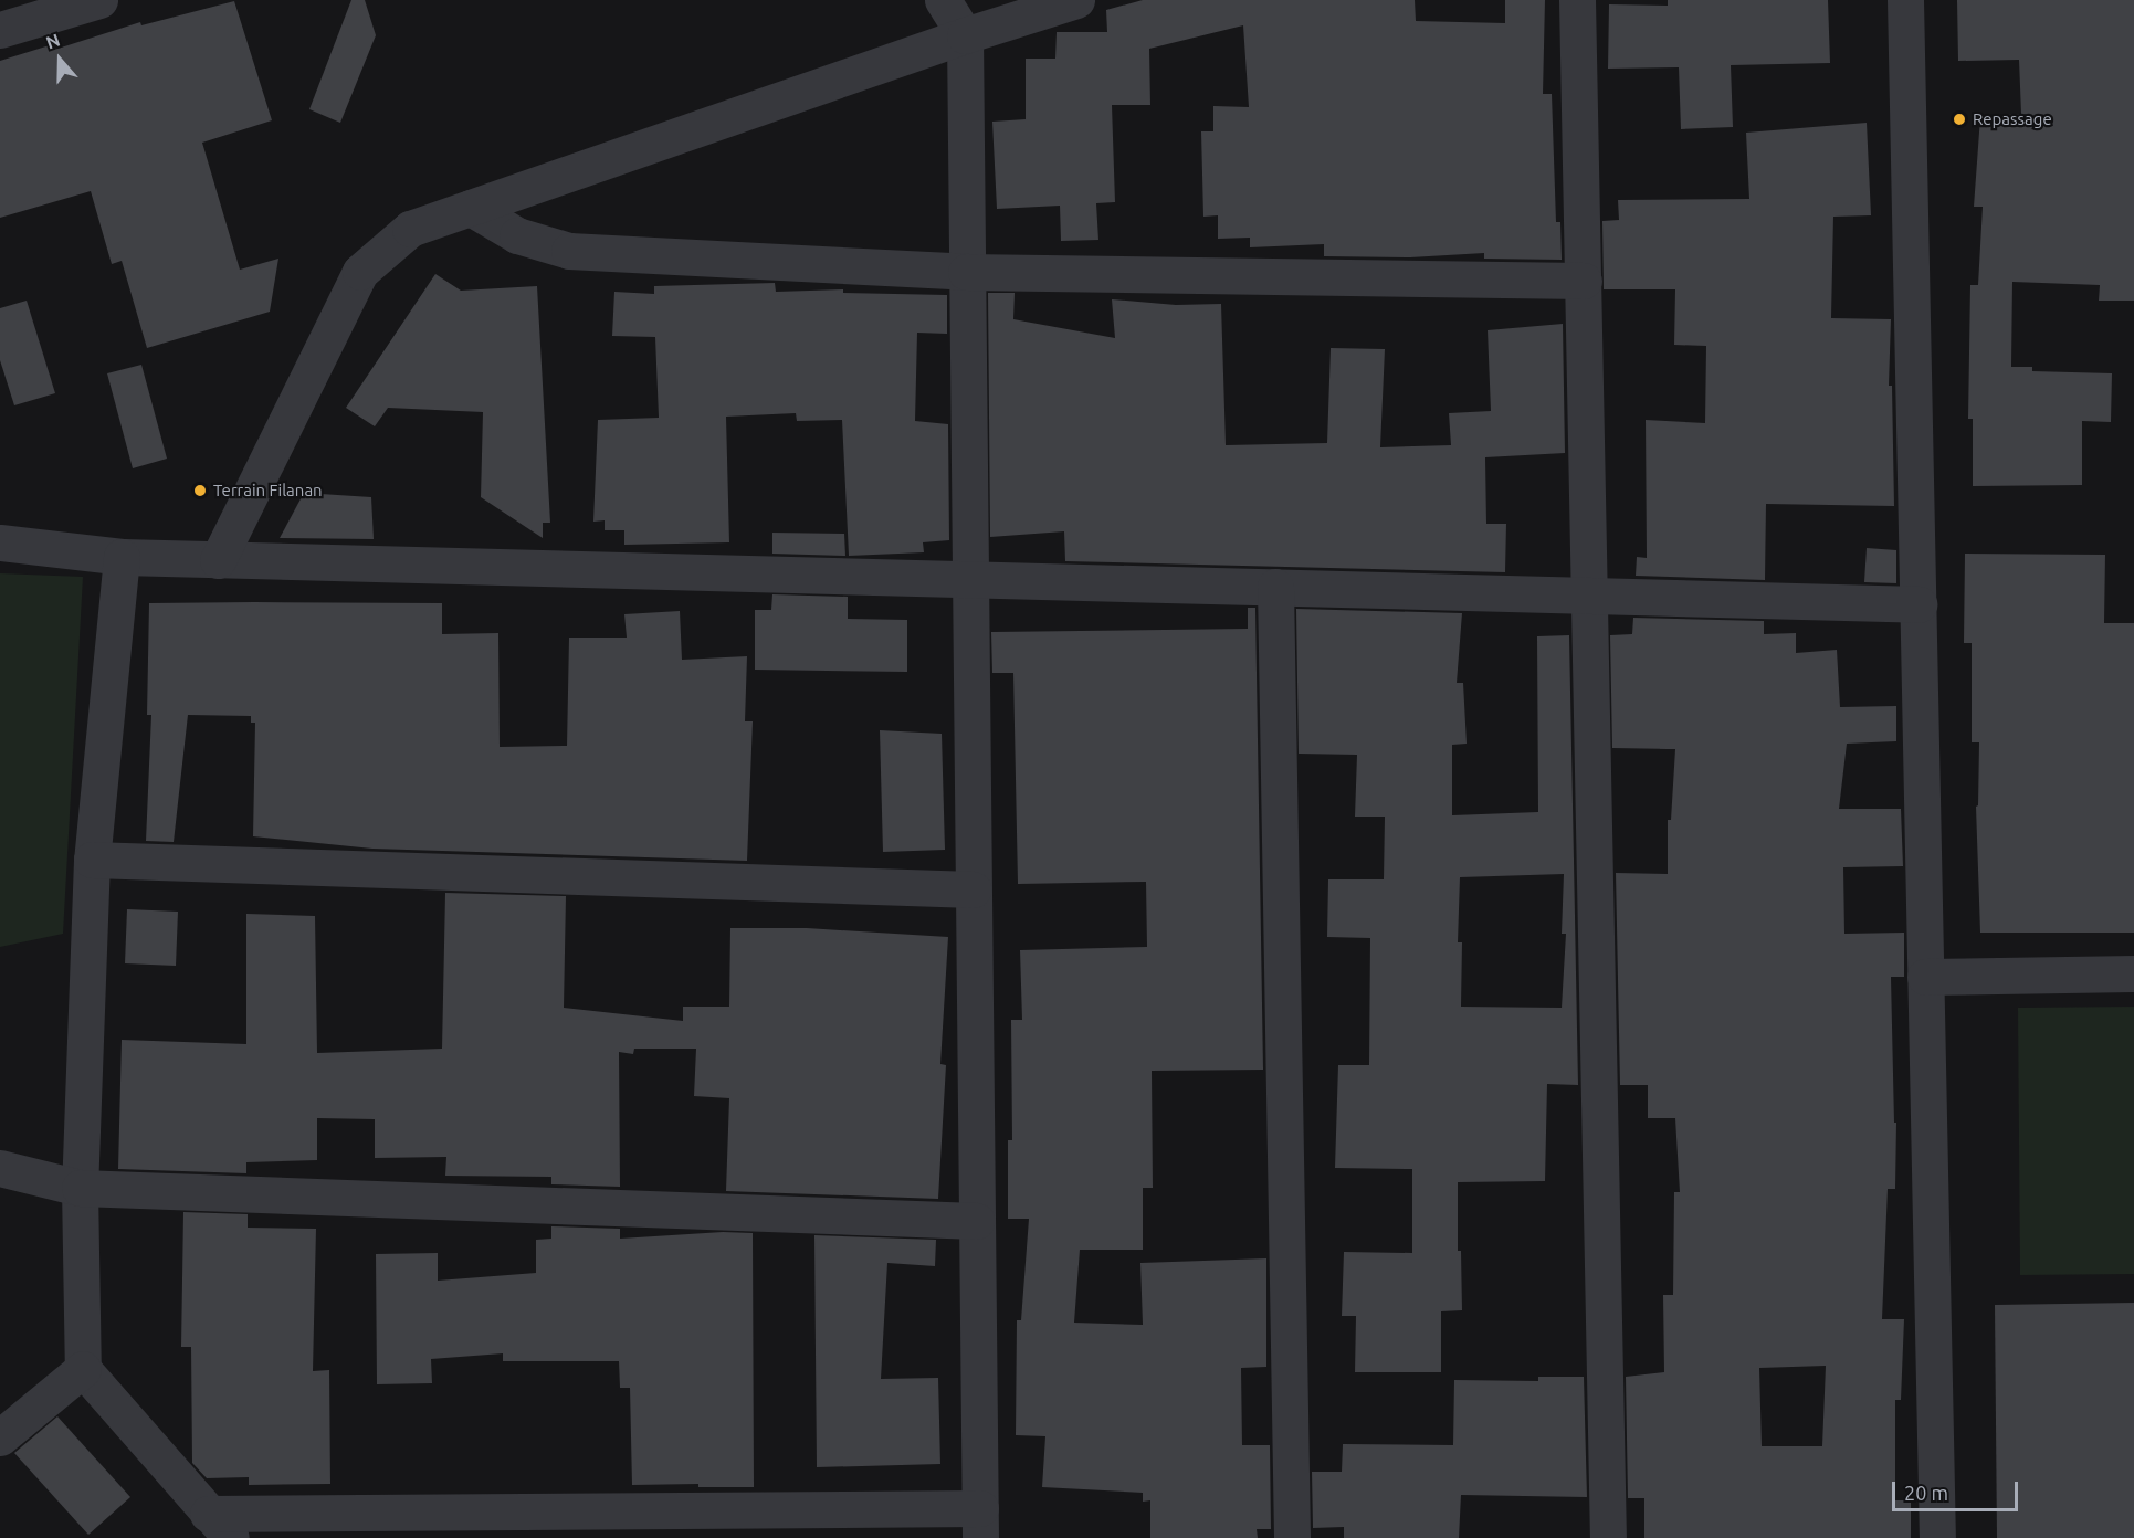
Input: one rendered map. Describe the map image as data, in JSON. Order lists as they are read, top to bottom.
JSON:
{
  "places": ["Repassage", "Terrain Filanan"],
  "scale_bar": "20 m",
  "north": "top"
}
